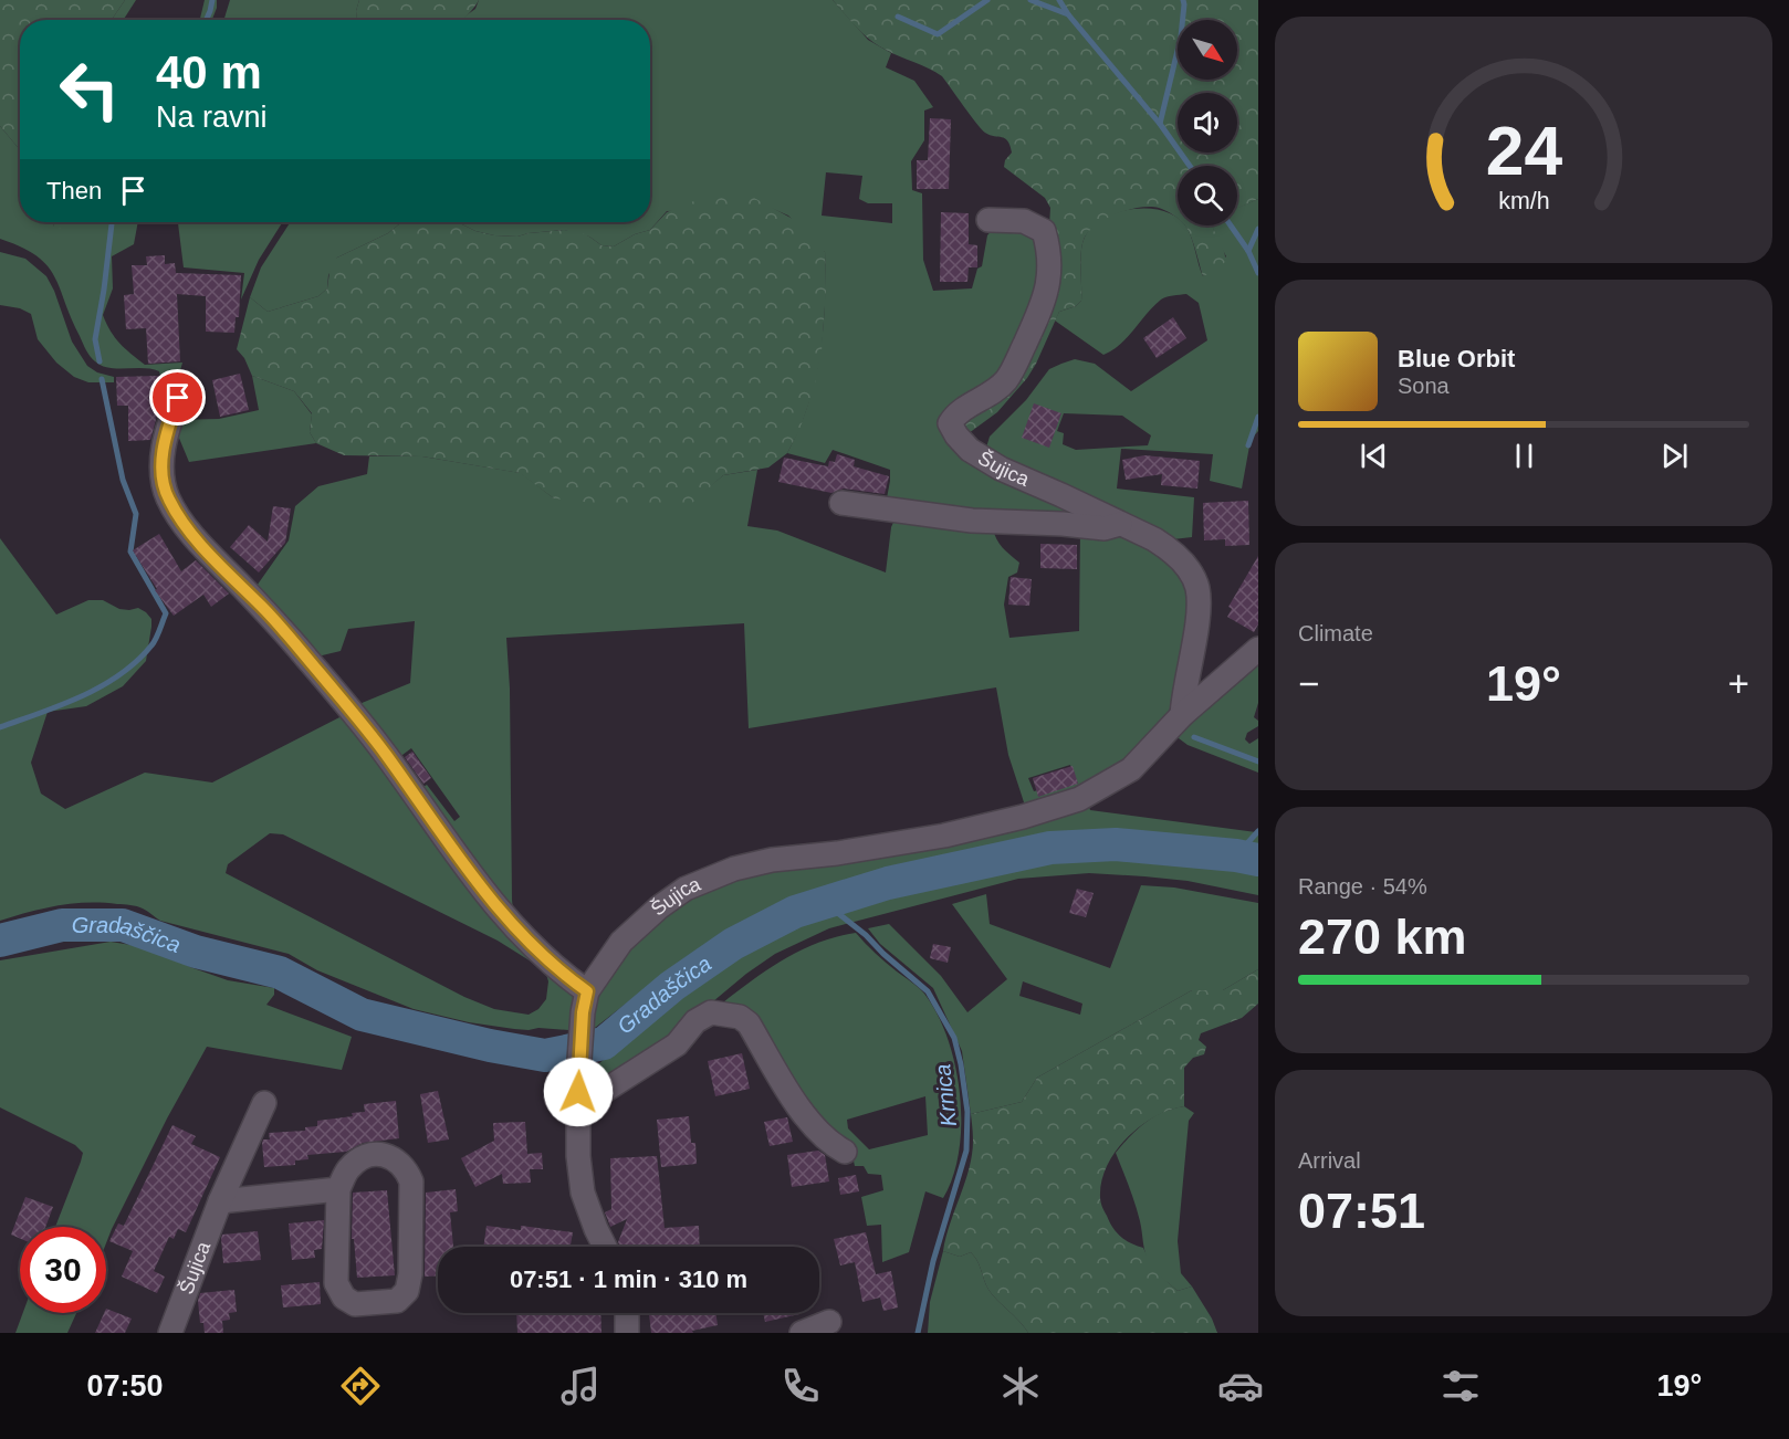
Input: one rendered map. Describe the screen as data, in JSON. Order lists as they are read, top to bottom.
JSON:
{
  "streets": {
    "street": ["Šujica"]
  },
  "water": ["Gradaščica", "Krnica"],
  "north": "bottom right",
  "page": {
    "turn": ["40 m", "Na ravni"],
    "then": "Then",
    "song": ["Blue Orbit", "Sona"],
    "tile": [
      "Climate",
      ["Range · 54%", "270 km"],
      ["Arrival", "07:51"]
    ],
    "heat": ["−", "19°", "+"],
    "limit": "30",
    "trip": "07:51 · 1 min · 310 m",
    "tabs": ["07:50", "19°"],
    "gauge": ["24", "km/h"]
  }
}
